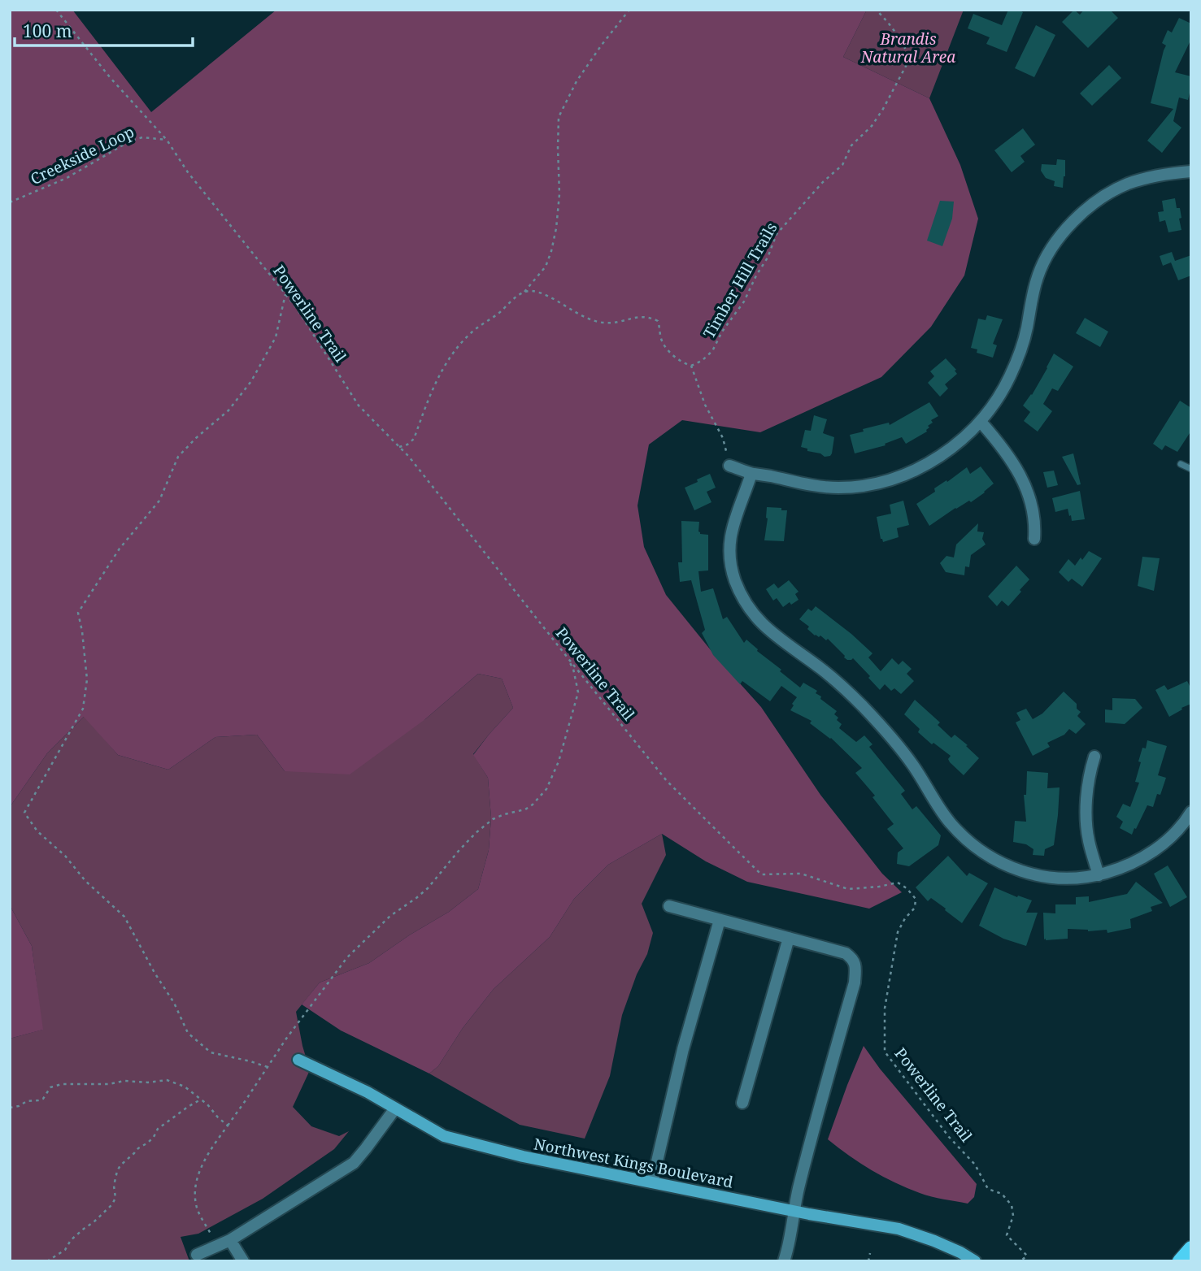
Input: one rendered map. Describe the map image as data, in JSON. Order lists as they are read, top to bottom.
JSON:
{
  "streets": {
    "street": ["Northwest Kings Boulevard"],
    "path": ["Creekside Loop", "Timber Hill Trails", "Powerline Trail"]
  },
  "crossings": [
    ["Creekside Loop", "Powerline Trail"]
  ],
  "parks": ["Brandis Natural Area"],
  "scale_bar": "100 m"
}
